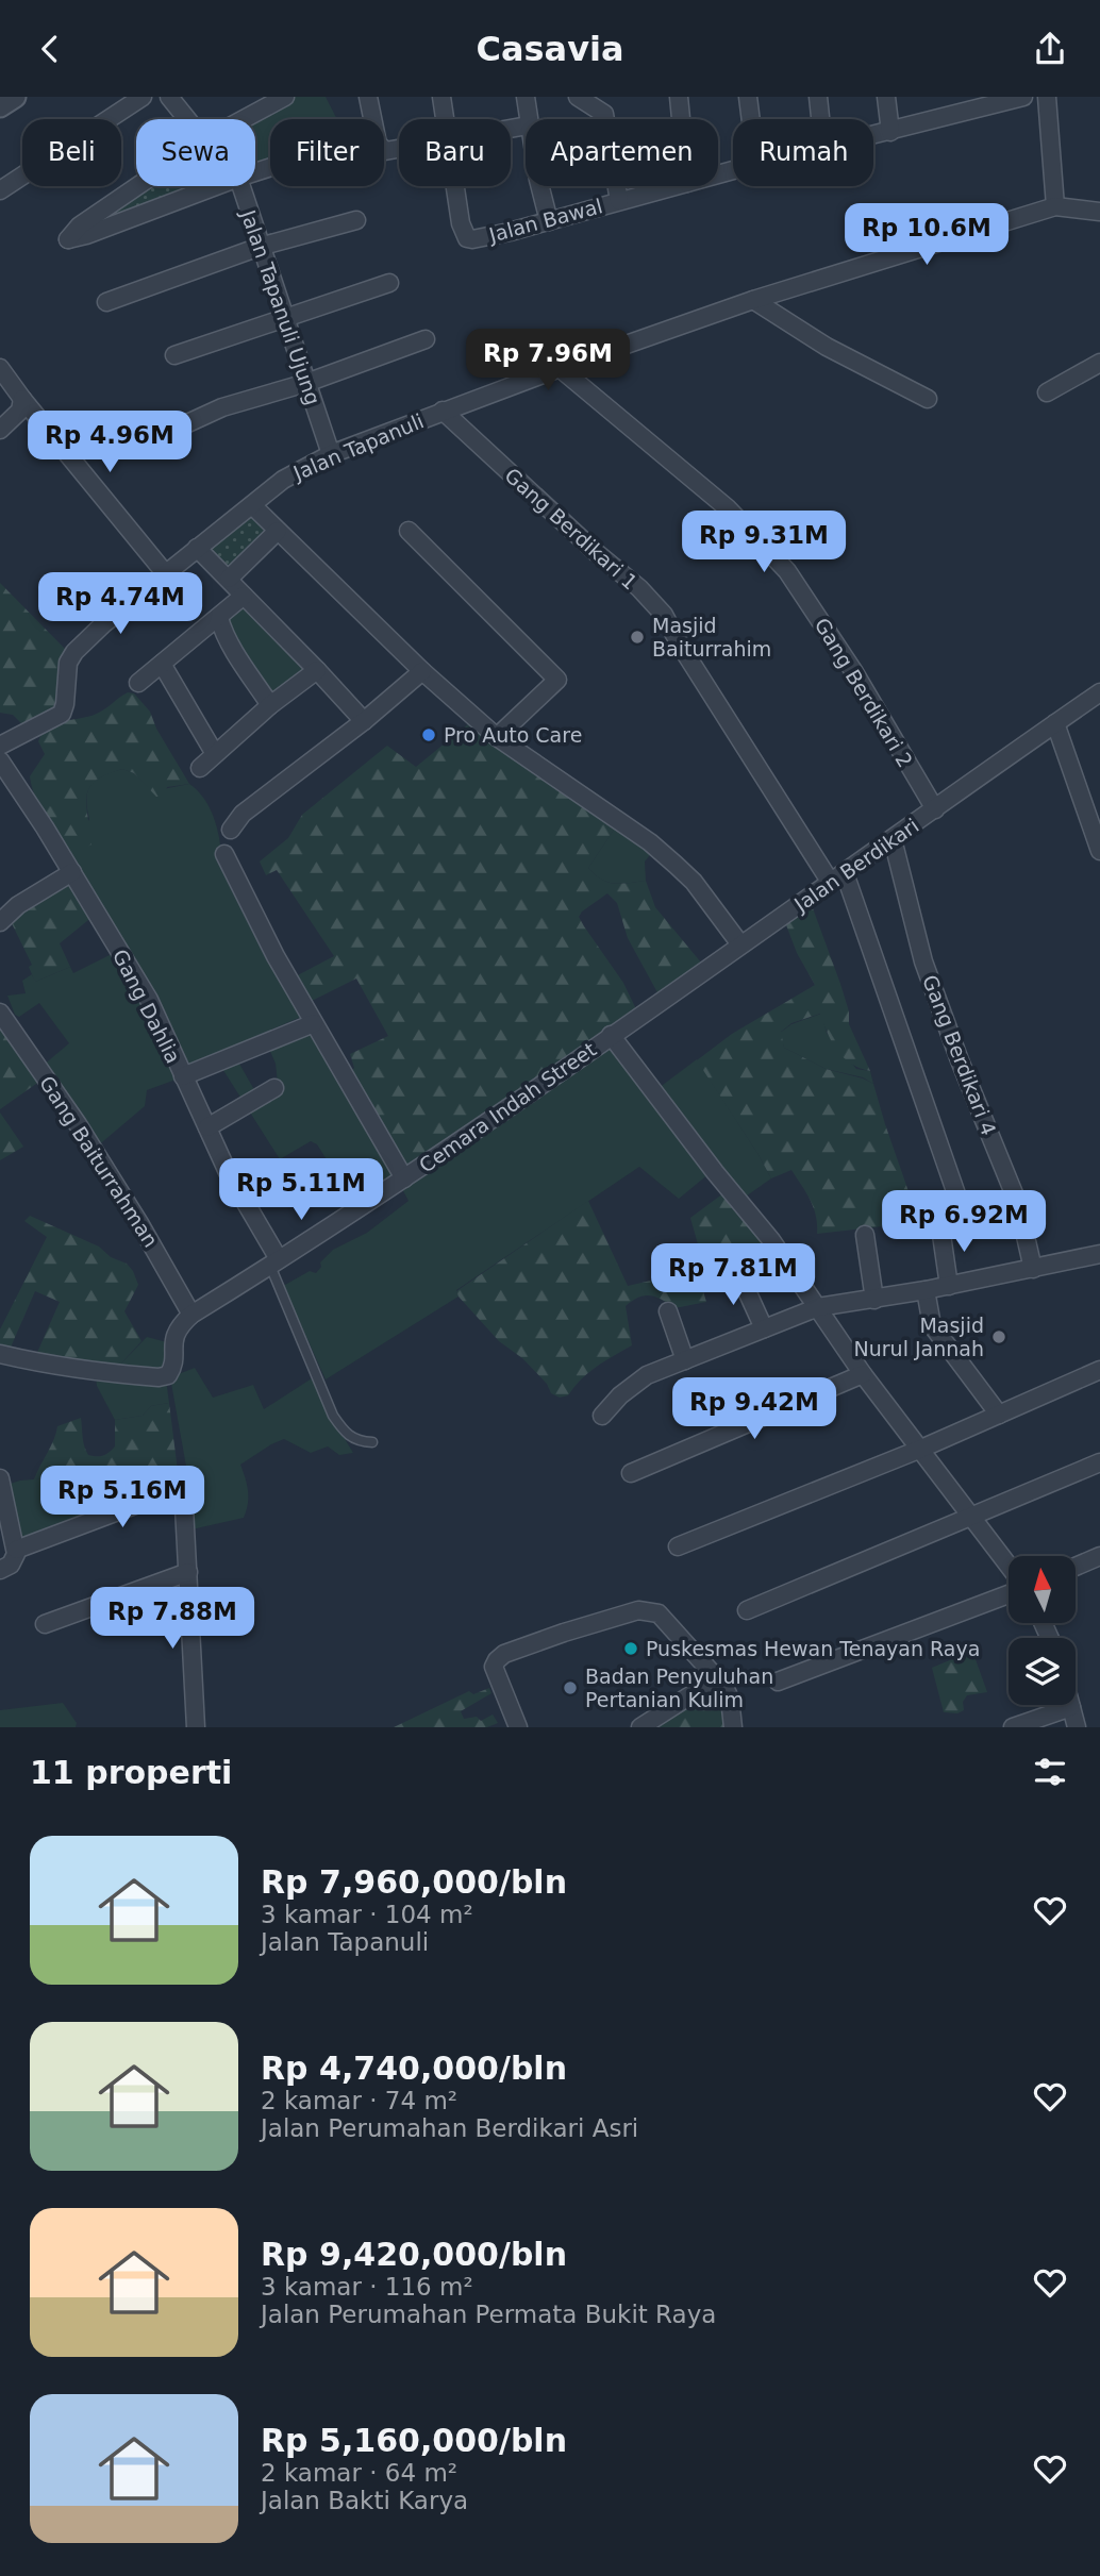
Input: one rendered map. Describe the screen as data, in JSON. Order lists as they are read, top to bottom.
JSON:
{
  "streets": {
    "street": [
      "Jalan Bawal",
      "Jalan Tapanuli Ujung",
      "Jalan Tapanuli",
      "Gang Berdikari 1",
      "Gang Berdikari 2",
      "Jalan Berdikari",
      "Gang Dahlia",
      "Gang Berdikari 4",
      "Cemara Indah Street",
      "Gang Baiturrahman"
    ]
  },
  "crossings": [
    ["Jalan Tapanuli Ujung", "Jalan Tapanuli"],
    ["Jalan Tapanuli", "Gang Berdikari 1"],
    ["Jalan Tapanuli", "Gang Berdikari 2"],
    ["Gang Berdikari 1", "Jalan Berdikari"],
    ["Gang Berdikari 2", "Jalan Berdikari"],
    ["Jalan Berdikari", "Gang Berdikari 4"],
    ["Jalan Berdikari", "Cemara Indah Street"],
    ["Gang Dahlia", "Cemara Indah Street"],
    ["Cemara Indah Street", "Gang Baiturrahman"]
  ],
  "places": [
    "Masjid Baiturrahim",
    "Pro Auto Care",
    "Masjid Nurul Jannah",
    "Puskesmas Hewan Tenayan Raya",
    "Badan Penyuluhan Pertanian Kulim"
  ],
  "north": "top",
  "page": {
    "header": "Casavia",
    "chip": [
      "Beli",
      "Sewa",
      "Filter",
      "Baru",
      "Apartemen",
      "Rumah"
    ],
    "price": [
      "Rp 10.6M",
      "Rp 7.96M",
      "Rp 4.96M",
      "Rp 9.31M",
      "Rp 4.74M",
      "Rp 5.11M",
      "Rp 6.92M",
      "Rp 7.81M",
      "Rp 9.42M",
      "Rp 5.16M",
      "Rp 7.88M"
    ],
    "heading": "11 properti",
    "list": [
      {
        "name": "Rp 7,960,000/bln",
        "note": "3 kamar · 104 m² · Jalan Tapanuli"
      },
      {
        "name": "Rp 4,740,000/bln",
        "note": "2 kamar · 74 m² · Jalan Perumahan Berdikari Asri"
      },
      {
        "name": "Rp 9,420,000/bln",
        "note": "3 kamar · 116 m² · Jalan Perumahan Permata Bukit Raya"
      },
      {
        "name": "Rp 5,160,000/bln",
        "note": "2 kamar · 64 m² · Jalan Bakti Karya"
      }
    ]
  }
}
